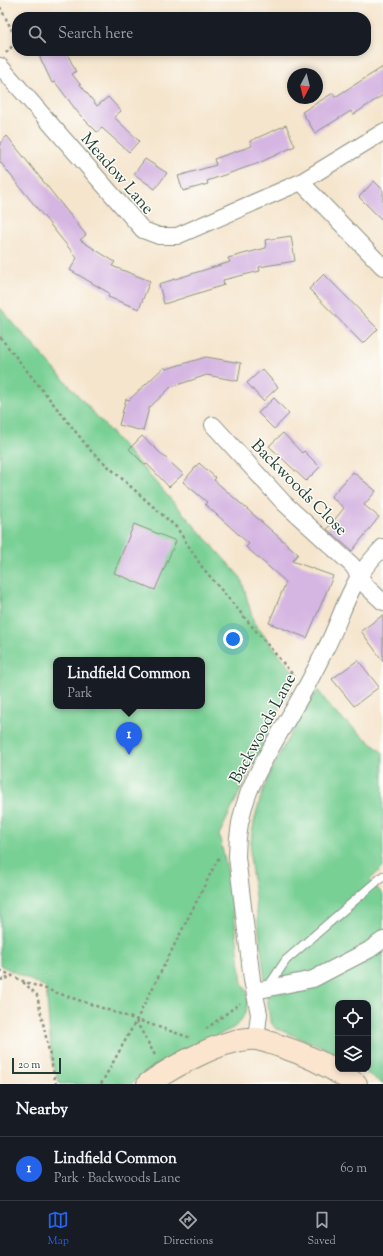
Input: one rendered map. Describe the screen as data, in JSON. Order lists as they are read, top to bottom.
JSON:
{
  "streets": {
    "street": ["Meadow Lane", "Backwoods Close", "Backwoods Lane"]
  },
  "crossings": [
    ["Backwoods Close", "Backwoods Lane"]
  ],
  "scale_bar": "20 m",
  "north": "bottom",
  "page": {
    "search": "Search here",
    "popup": ["Lindfield Common", "Park"],
    "pins": "1",
    "scale": "20 m",
    "heading": "Nearby",
    "list": [
      {
        "mark": "1",
        "name": "Lindfield Common",
        "note": "Park · Backwoods Lane",
        "value": "60 m"
      }
    ],
    "nav": ["Map", "Directions", "Saved"]
  }
}
